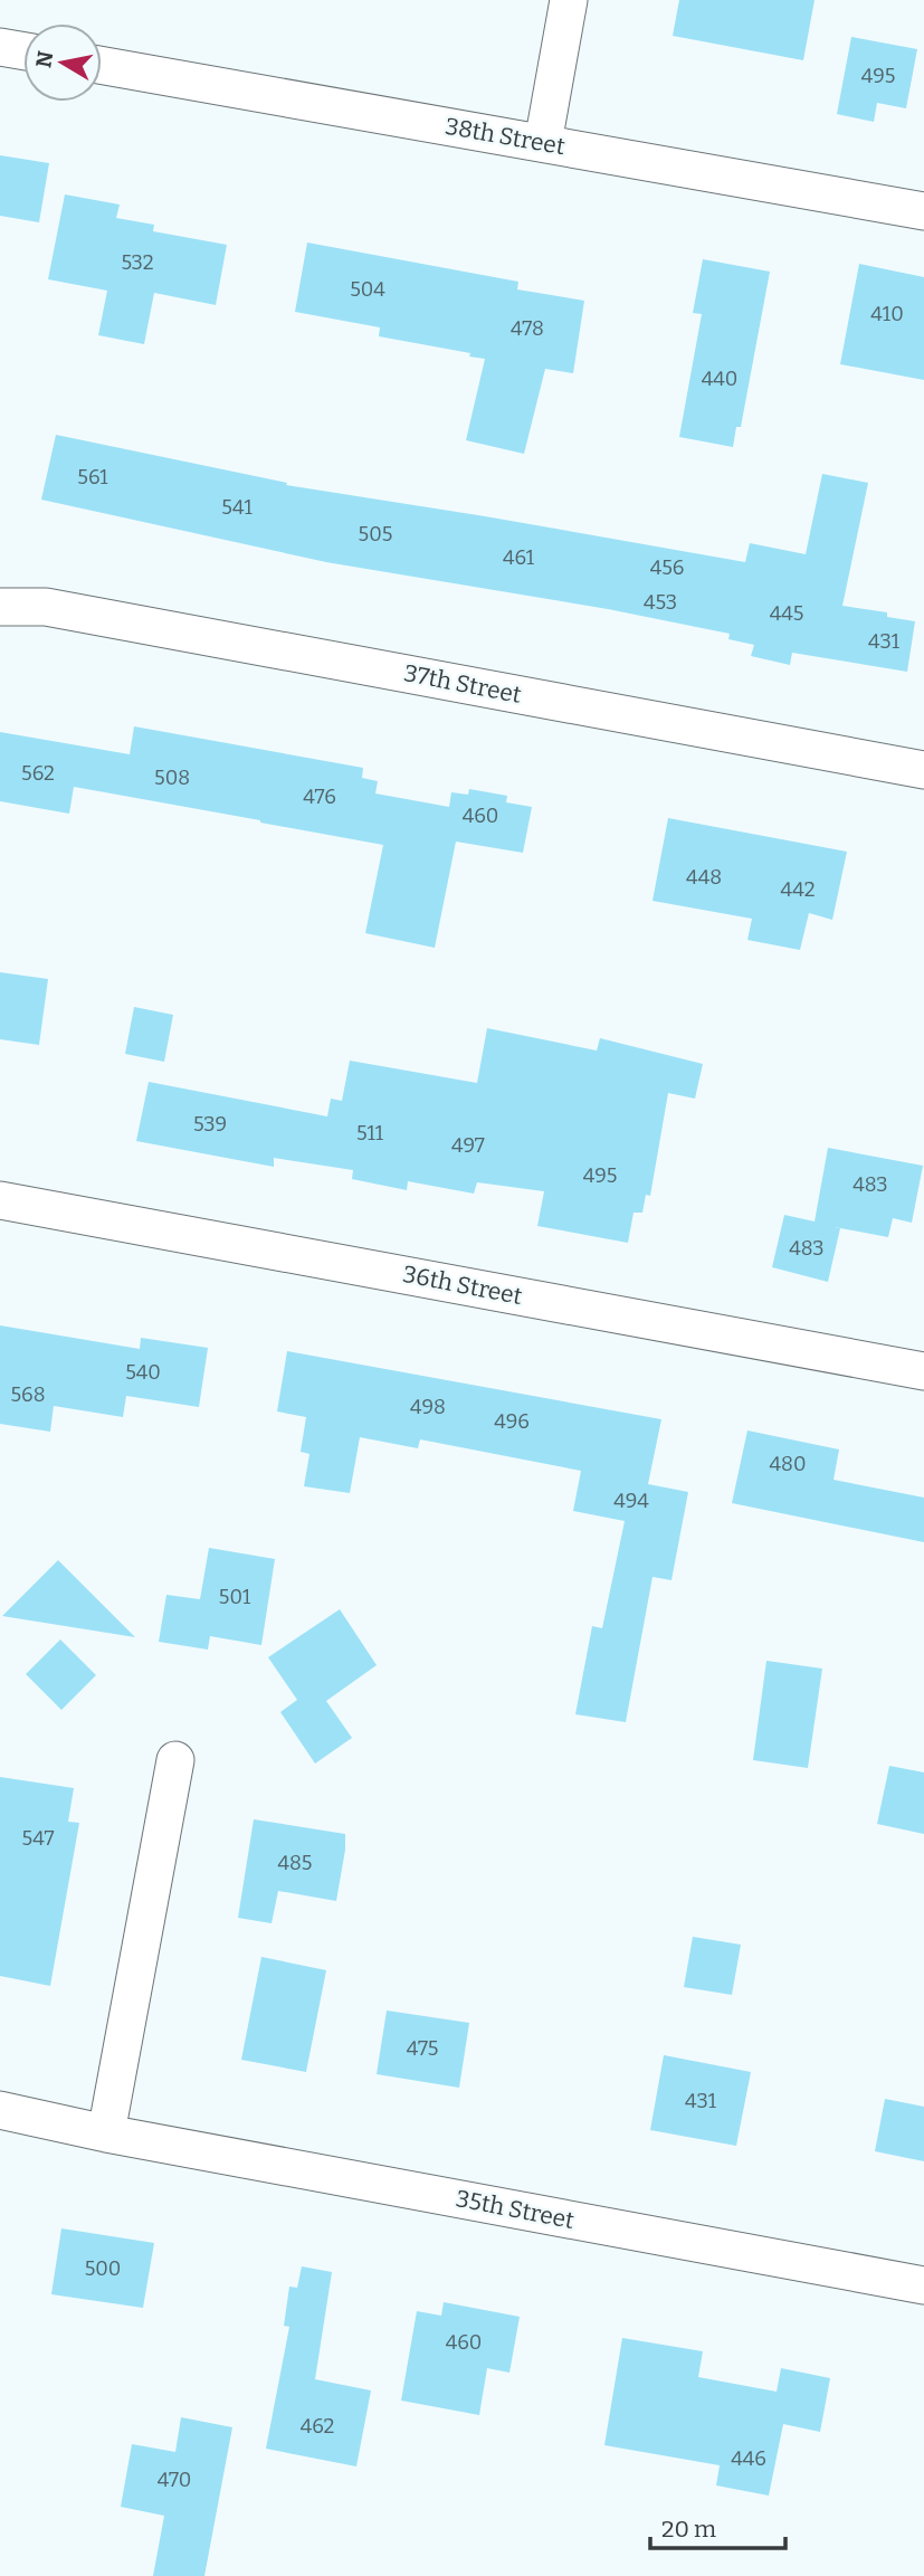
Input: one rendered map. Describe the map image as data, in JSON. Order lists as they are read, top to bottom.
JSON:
{
  "streets": {
    "street": [
      "38th Street",
      "37th Street",
      "36th Street",
      "35th Street"
    ]
  },
  "house_numbers": [
    "495",
    "532",
    "504",
    "410",
    "478",
    "440",
    "561",
    "541",
    "505",
    "461",
    "456",
    "453",
    "445",
    "431",
    "562",
    "508",
    "476",
    "460",
    "448",
    "442",
    "539",
    "511",
    "497",
    "495",
    "483",
    "483",
    "540",
    "568",
    "498",
    "496",
    "480",
    "494",
    "501",
    "547",
    "485",
    "475",
    "431",
    "500",
    "460",
    "462",
    "446",
    "470"
  ],
  "scale_bar": "20 m",
  "north": "left"
}
